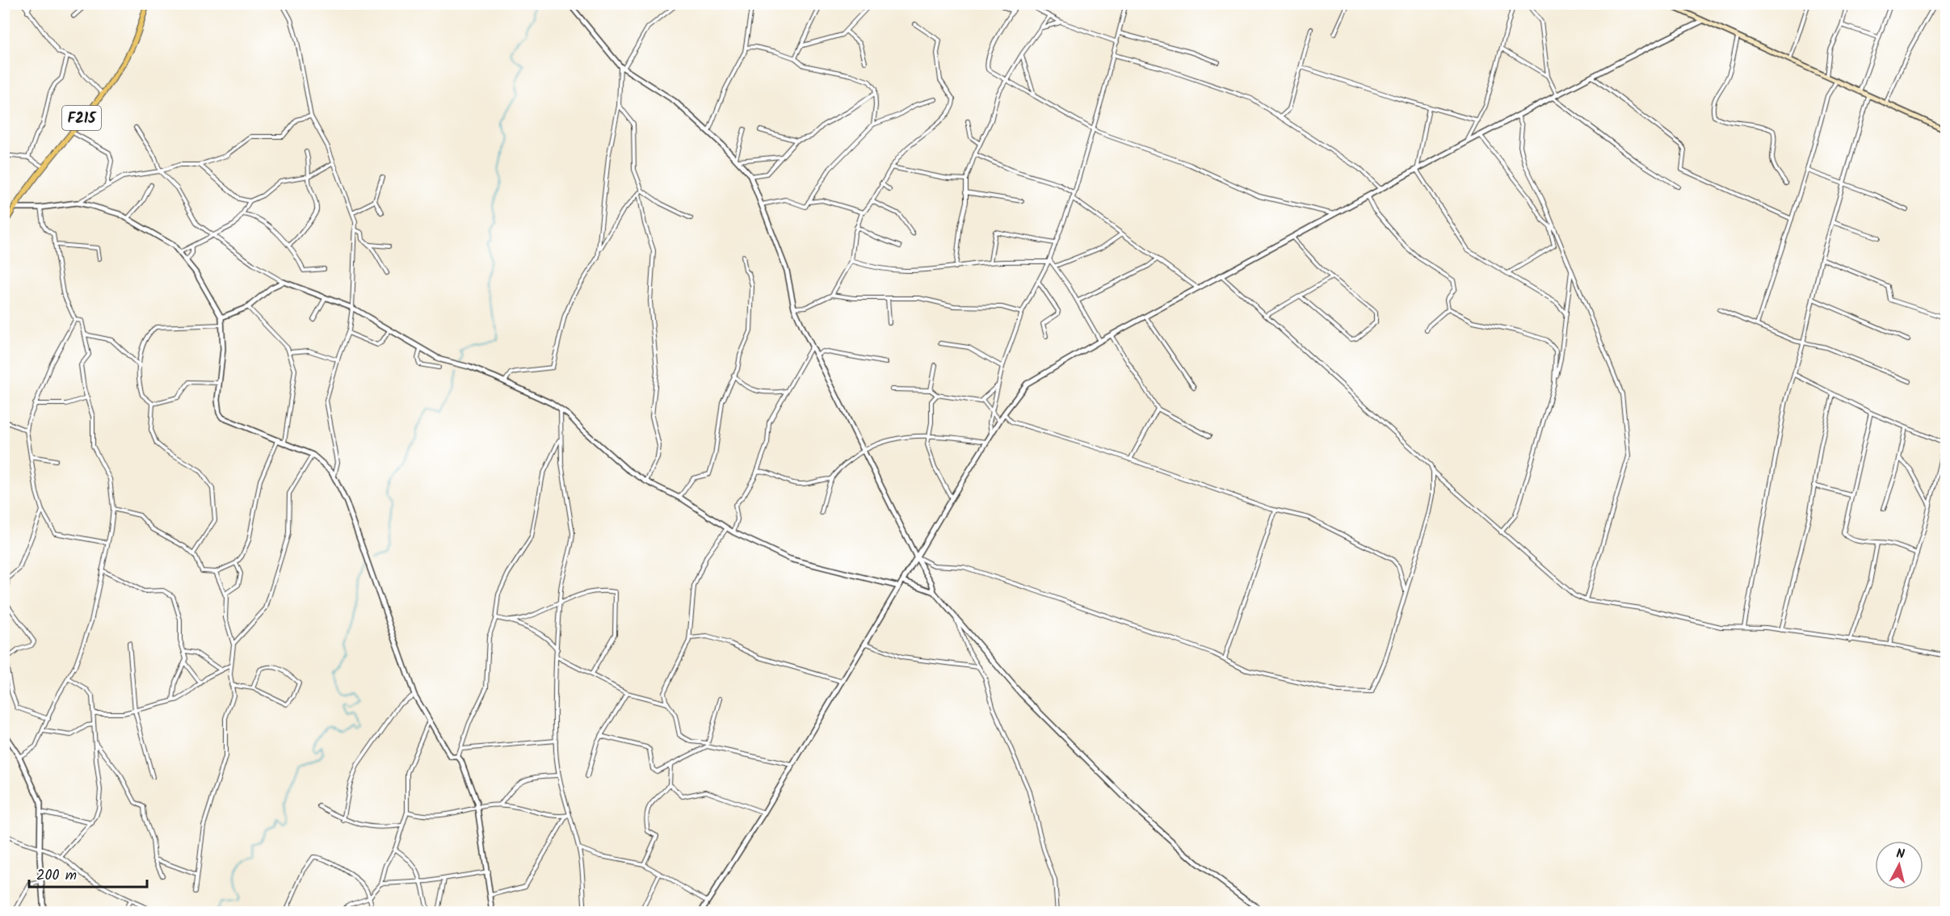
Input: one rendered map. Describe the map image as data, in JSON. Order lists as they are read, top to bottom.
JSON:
{
  "streets": {
    "main road": ["F215"]
  },
  "scale_bar": "200 m",
  "north": "top"
}
